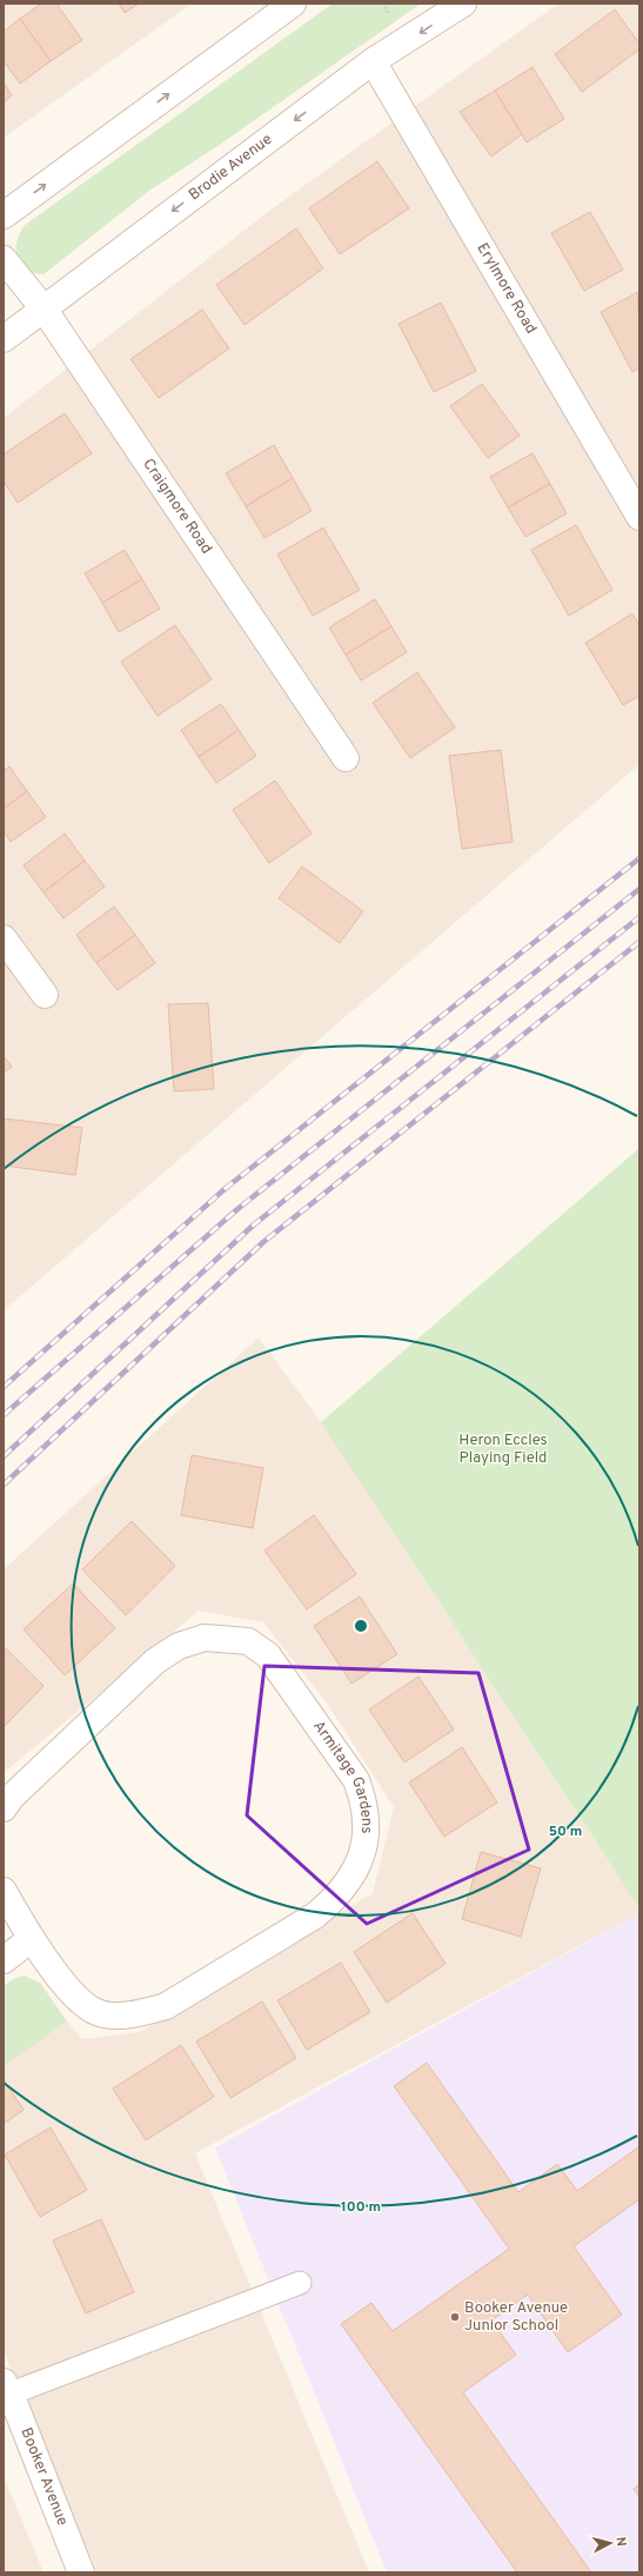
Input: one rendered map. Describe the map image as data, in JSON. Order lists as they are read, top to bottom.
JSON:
{
  "streets": {
    "street": [
      "Brodie Avenue",
      "Erylmore Road",
      "Craigmore Road",
      "Armitage Gardens",
      "Booker Avenue"
    ]
  },
  "crossings": [
    ["Brodie Avenue", "Erylmore Road"],
    ["Brodie Avenue", "Craigmore Road"]
  ],
  "parks": ["Heron Eccles Playing Field"],
  "places": ["Booker Avenue Junior School"],
  "north": "right",
  "rings": ["50 m", "100 m"]
}
